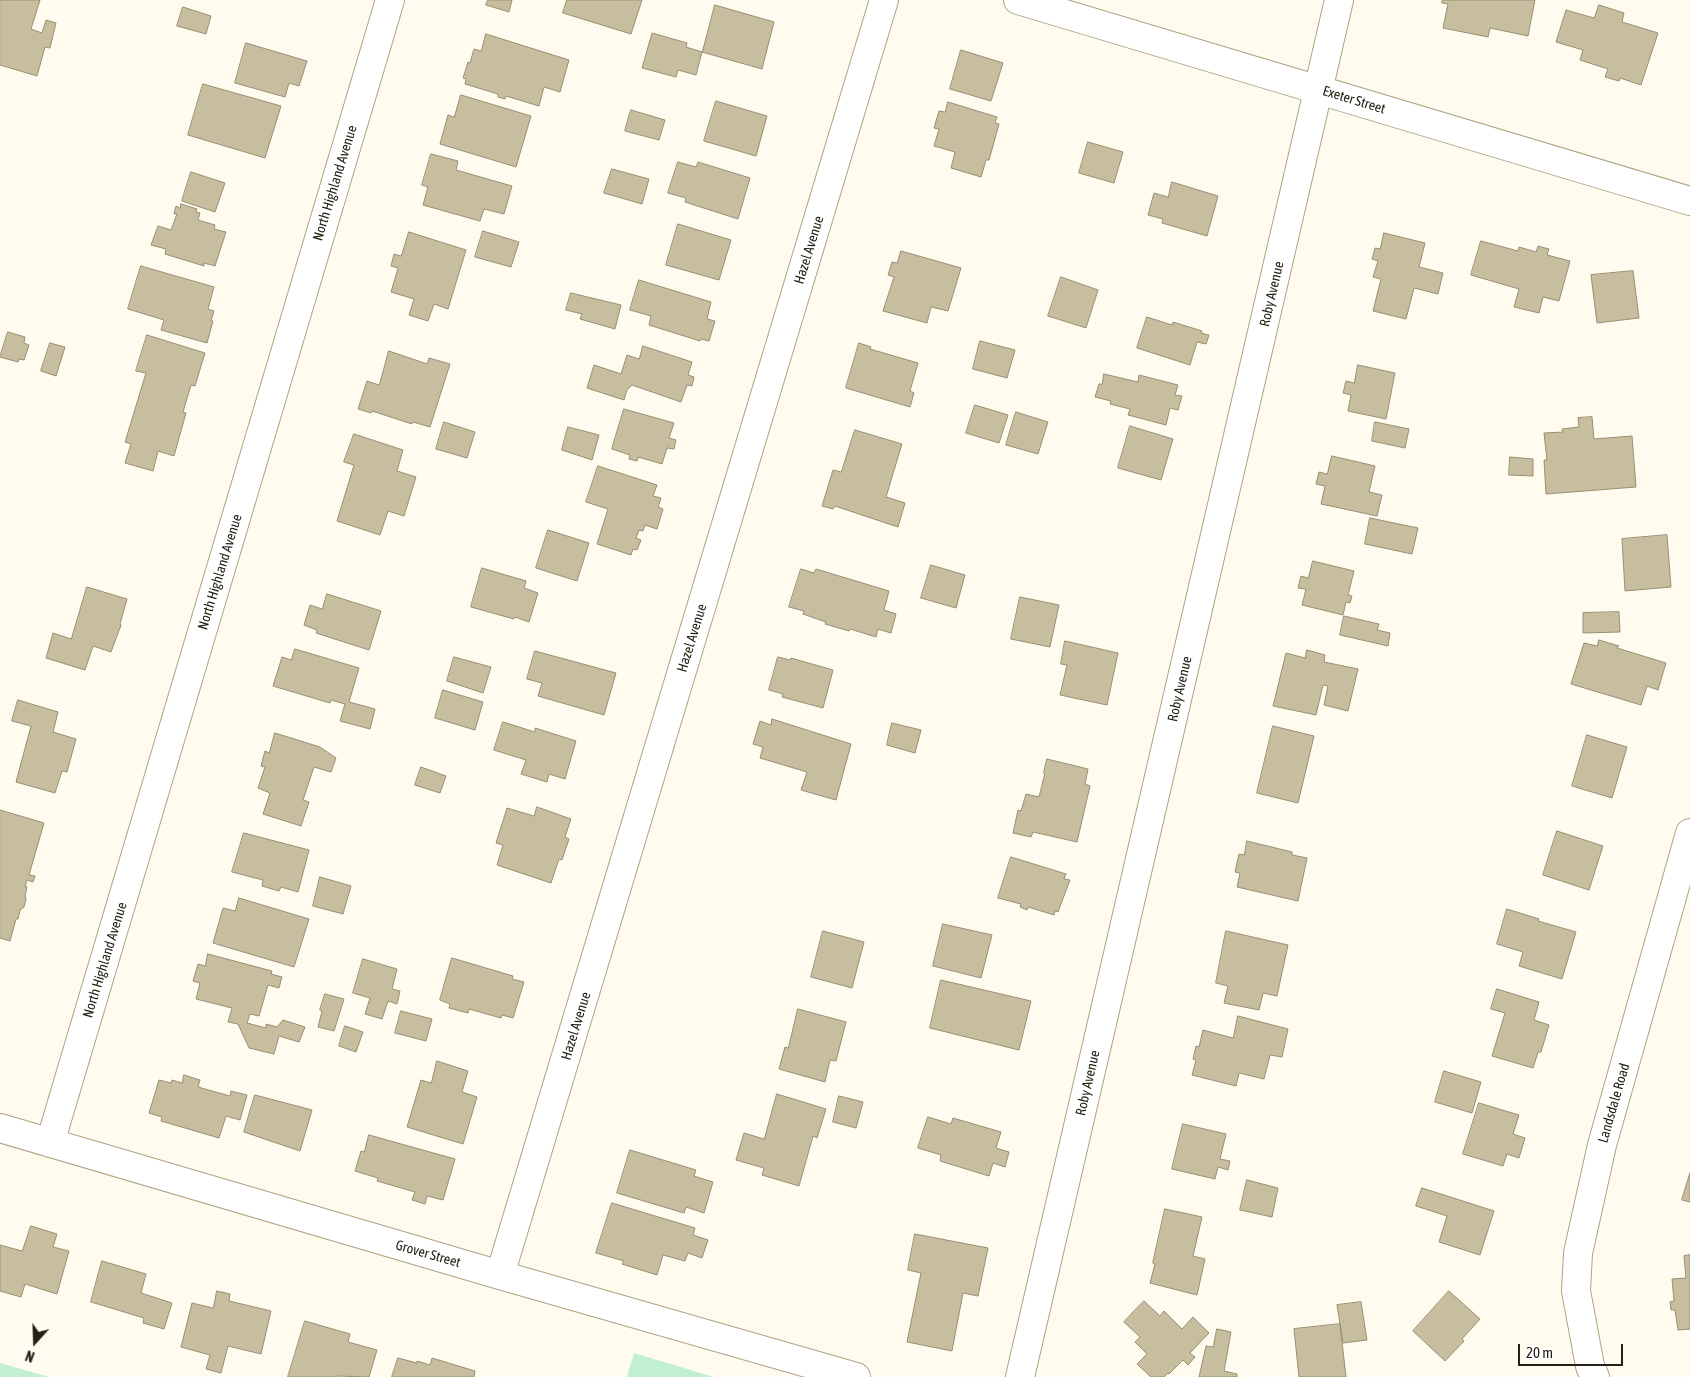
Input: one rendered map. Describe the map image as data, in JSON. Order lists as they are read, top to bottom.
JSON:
{
  "streets": {
    "street": [
      "Exeter Street",
      "North Highland Avenue",
      "Hazel Avenue",
      "Roby Avenue",
      "Landsdale Road",
      "Grover Street"
    ]
  },
  "crossings": [
    ["Exeter Street", "Roby Avenue"],
    ["North Highland Avenue", "Grover Street"],
    ["Hazel Avenue", "Grover Street"]
  ],
  "scale_bar": "20 m",
  "north": "bottom"
}
